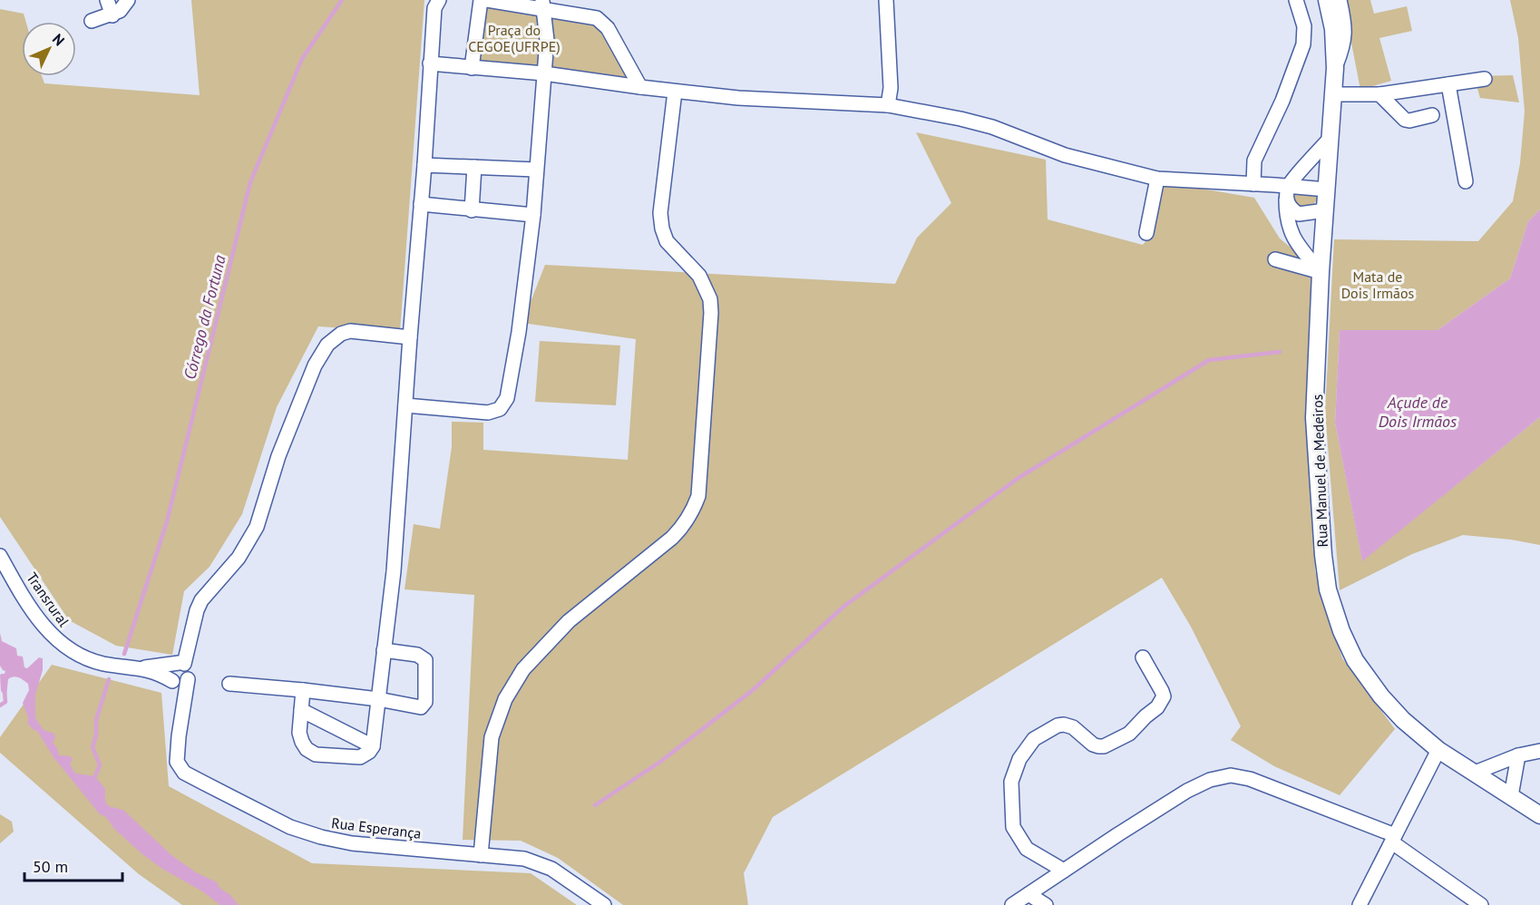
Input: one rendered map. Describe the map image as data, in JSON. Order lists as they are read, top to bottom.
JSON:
{
  "streets": {
    "main road": ["Rua Manuel de Medeiros"],
    "street": ["Transrural", "Rua Esperança"]
  },
  "crossings": [
    ["Transrural", "Rua Esperança"]
  ],
  "water": ["Córrego da Fortuna", "Açude de Dois Irmãos"],
  "parks": ["Praça do CEGOE(UFRPE)", "Mata de Dois Irmãos"],
  "scale_bar": "50 m",
  "north": "top right"
}
